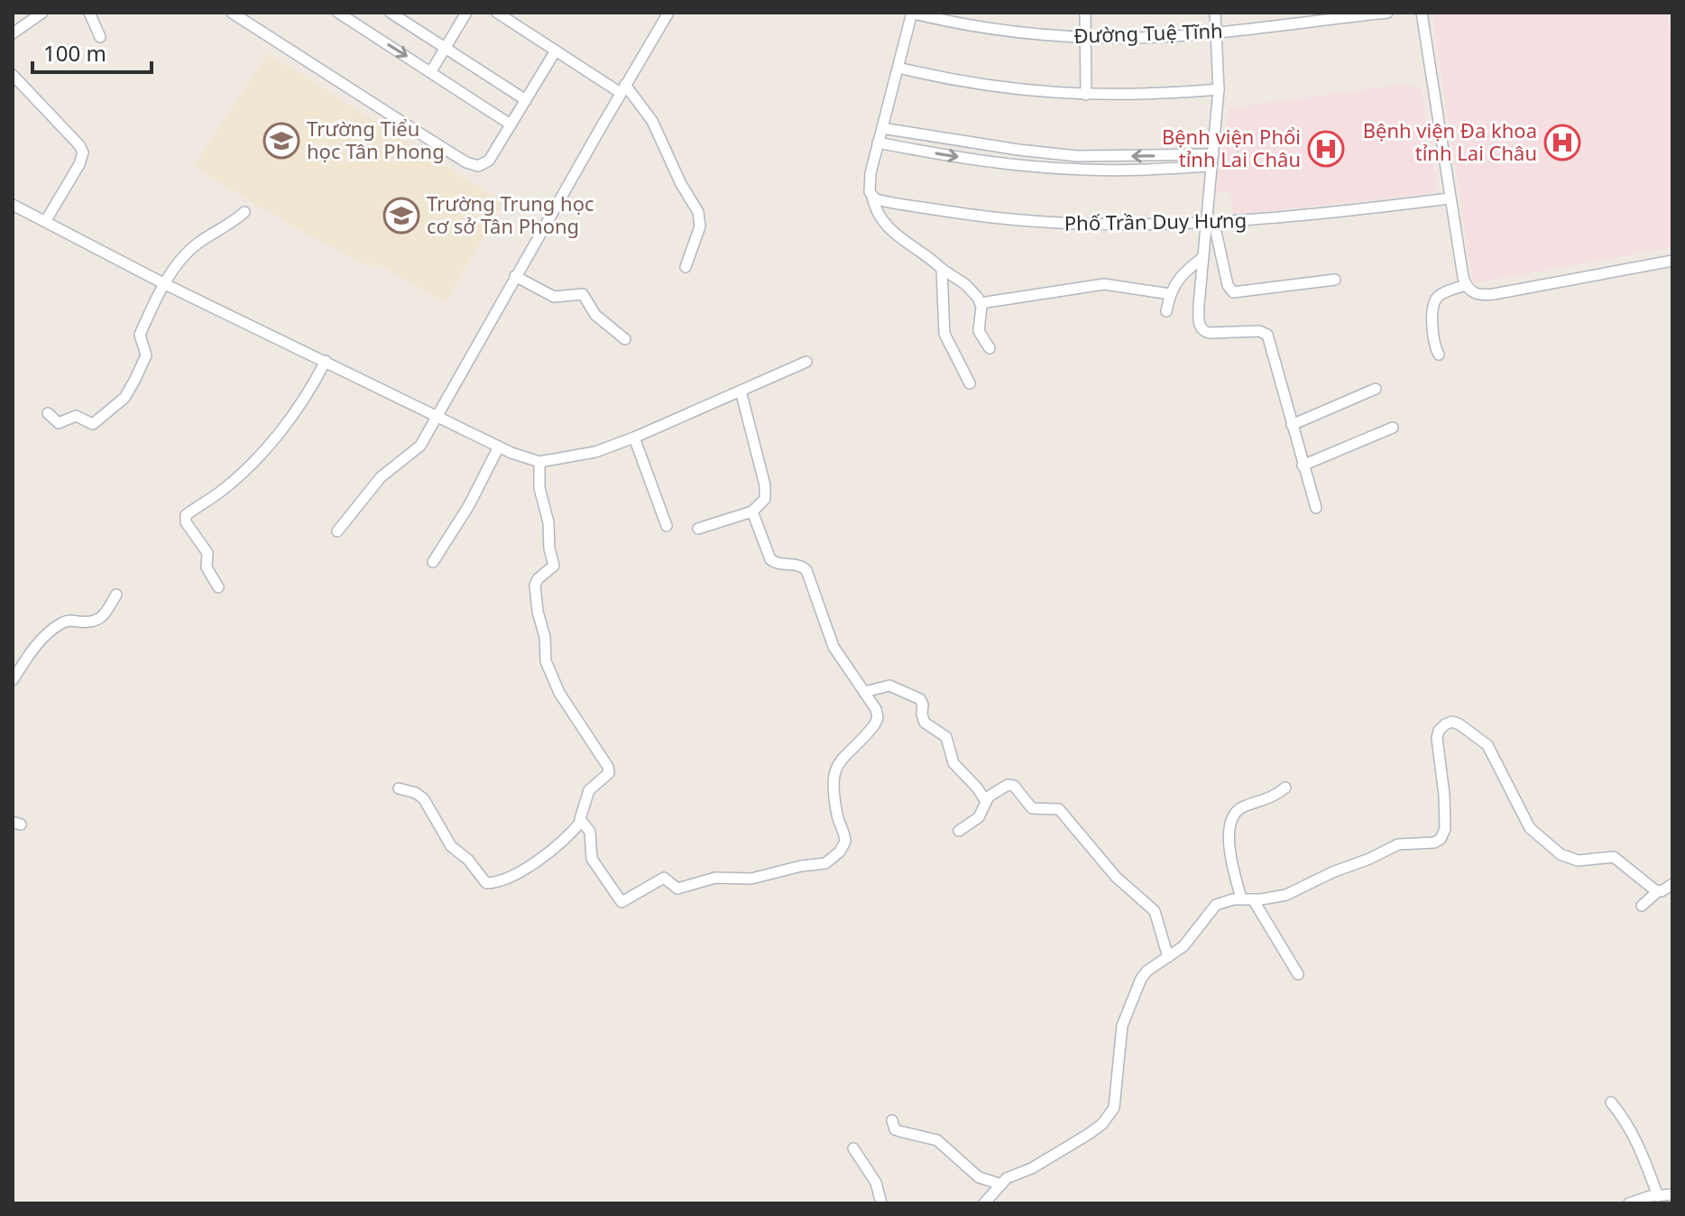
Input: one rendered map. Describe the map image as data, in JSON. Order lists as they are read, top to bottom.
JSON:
{
  "streets": {
    "street": ["Đường Tuệ Tĩnh", "Phố Trần Duy Hưng"]
  },
  "places": {
    "school or university": ["Trường Tiểu học Tân Phong", "Trường Trung học cơ sở Tân Phong"],
    "hospital": ["Bệnh viện Đa khoa tỉnh Lai Châu", "Bệnh viện Phổi tỉnh Lai Châu"]
  },
  "scale_bar": "100 m"
}
